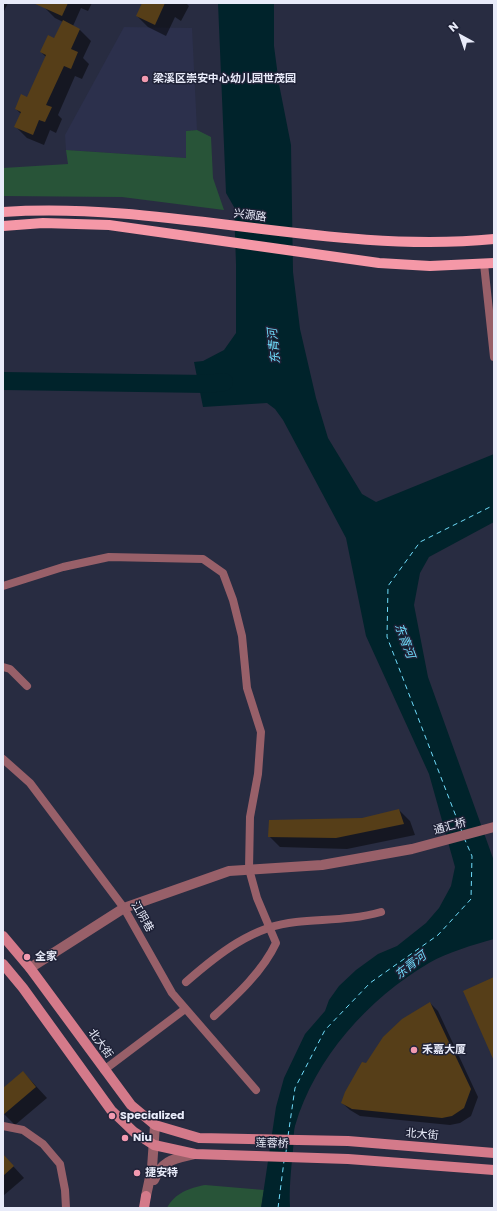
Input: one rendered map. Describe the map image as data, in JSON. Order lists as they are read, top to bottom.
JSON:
{
  "streets": {
    "main road": ["兴源路", "北大街", "莲蓉桥"],
    "street": ["通汇桥", "江阴巷"]
  },
  "crossings": [
    ["通汇桥", "江阴巷"],
    ["通汇桥", "北大街"],
    ["北大街", "莲蓉桥"]
  ],
  "water": ["东青河"],
  "places": [
    "梁溪区崇安中心幼儿园世茂园",
    "全家",
    "禾嘉大厦",
    "Specialized",
    "Niu",
    "捷安特"
  ],
  "north": "top left"
}
